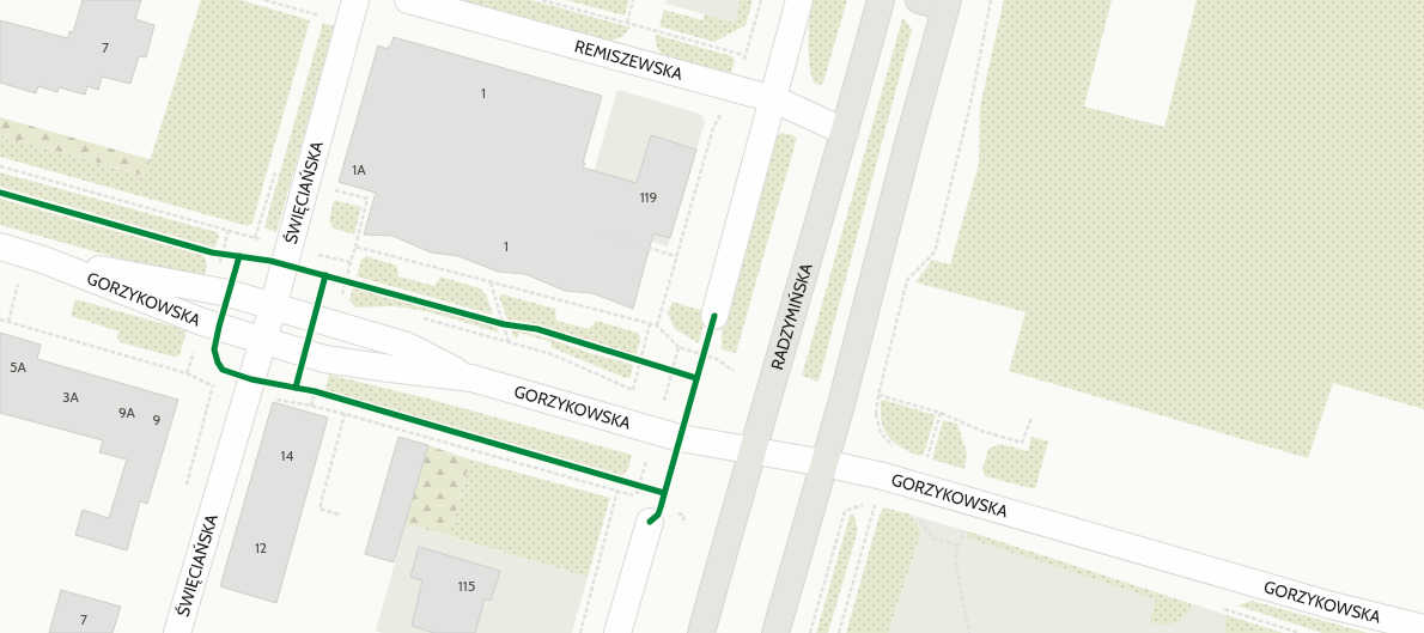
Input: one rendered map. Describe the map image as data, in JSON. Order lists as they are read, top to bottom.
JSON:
{
  "streets": {
    "main road": ["RADZYMIŃSKA"],
    "street": ["REMISZEWSKA", "ŚWIĘCIAŃSKA", "GORZYKOWSKA"]
  },
  "crossings": [
    ["REMISZEWSKA", "RADZYMIŃSKA"],
    ["ŚWIĘCIAŃSKA", "GORZYKOWSKA"],
    ["GORZYKOWSKA", "RADZYMIŃSKA"]
  ],
  "house_numbers": [
    "7",
    "1",
    "1A",
    "119",
    "1",
    "5A",
    "3A",
    "9A",
    "9",
    "14",
    "12",
    "115",
    "7"
  ]
}
